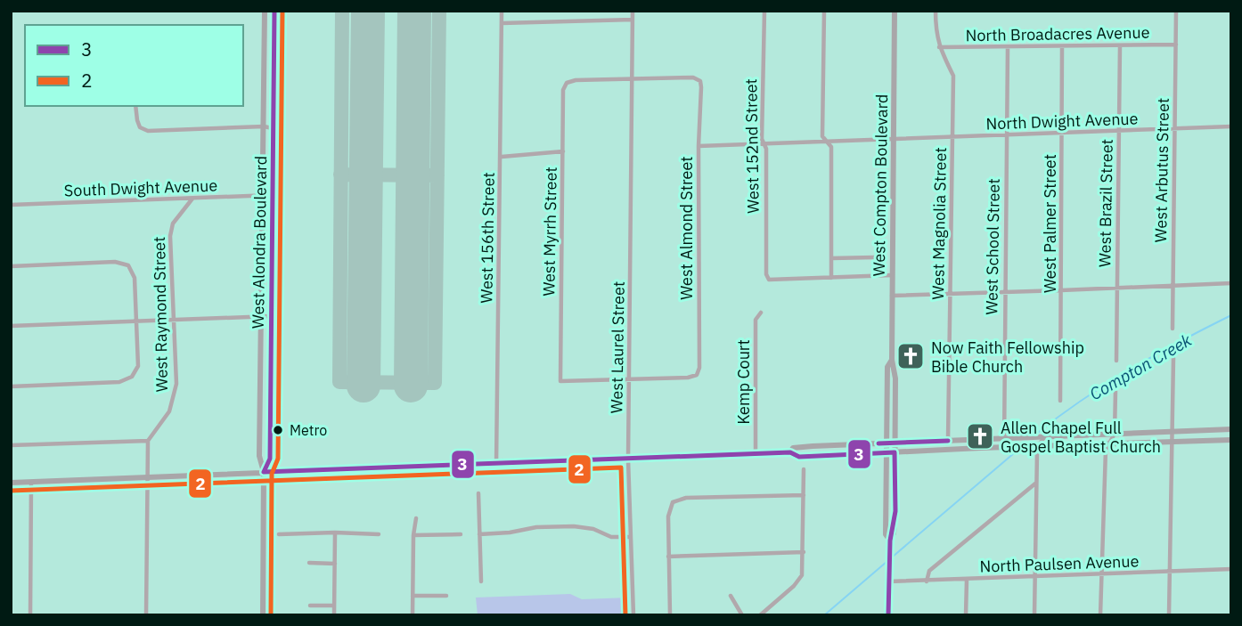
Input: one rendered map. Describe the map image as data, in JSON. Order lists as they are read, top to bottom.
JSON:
{
  "streets": {
    "main road": ["West Compton Boulevard", "West Alondra Boulevard"],
    "street": [
      "North Broadacres Avenue",
      "North Dwight Avenue",
      "West 152nd Street",
      "West Arbutus Street",
      "South Dwight Avenue",
      "West Brazil Street",
      "West Magnolia Street",
      "West Palmer Street",
      "West Almond Street",
      "West Myrrh Street",
      "West 156th Street",
      "West School Street",
      "West Raymond Street",
      "West Laurel Street",
      "Kemp Court",
      "North Paulsen Avenue"
    ]
  },
  "crossings": [
    ["North Broadacres Avenue", "West Arbutus Street"],
    ["North Broadacres Avenue", "West Brazil Street"],
    ["North Broadacres Avenue", "West Magnolia Street"],
    ["North Broadacres Avenue", "West Palmer Street"],
    ["North Broadacres Avenue", "West School Street"],
    ["North Dwight Avenue", "West Arbutus Street"],
    ["North Dwight Avenue", "West Compton Boulevard"],
    ["North Dwight Avenue", "West Brazil Street"],
    ["North Dwight Avenue", "West Magnolia Street"],
    ["North Dwight Avenue", "West Palmer Street"],
    ["North Dwight Avenue", "West School Street"],
    ["West Compton Boulevard", "North Paulsen Avenue"],
    ["South Dwight Avenue", "West Alondra Boulevard"],
    ["South Dwight Avenue", "West Raymond Street"],
    ["West Almond Street", "West Myrrh Street"],
    ["West Almond Street", "West Laurel Street"],
    ["West Myrrh Street", "West Laurel Street"]
  ],
  "water": ["Compton Creek"],
  "places": {
    "church": ["Now Faith Fellowship Bible Church", "Allen Chapel Full Gospel Baptist Church"],
    "other": ["Metro"]
  },
  "lines": ["transit line 3", "transit line 2"],
  "legend": ["3", "2"]
}
